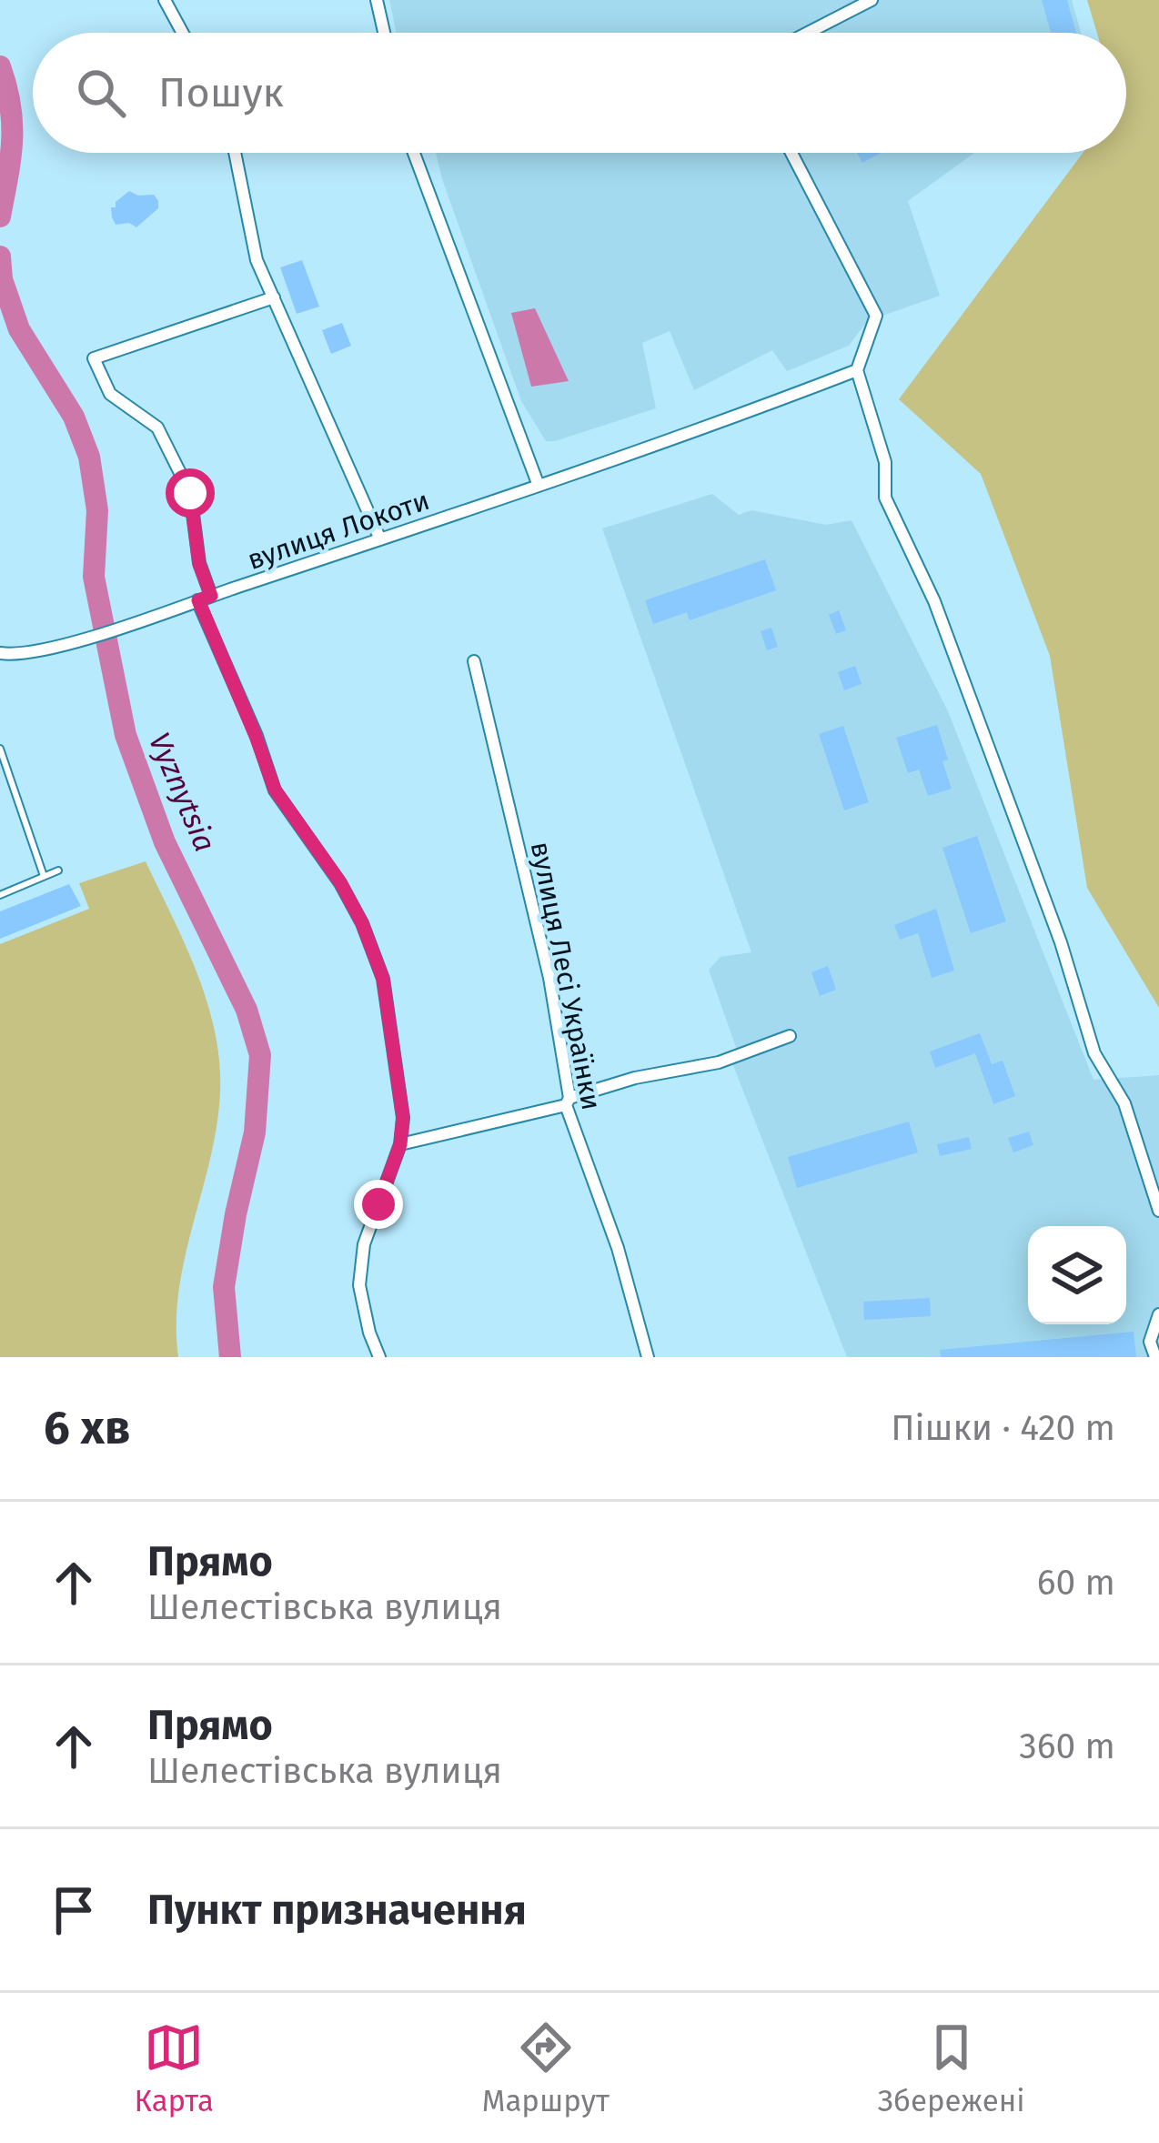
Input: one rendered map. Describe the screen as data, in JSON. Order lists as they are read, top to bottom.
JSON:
{
  "streets": {
    "street": ["вулиця Локоти", "вулиця Лесі Українки"]
  },
  "water": ["Vyznytsia"],
  "page": {
    "search": "Пошук",
    "heading": ["6 хв", "Пішки · 420 m"],
    "list": [
      ["Прямо", "Шелестівська вулиця", "60 m"],
      ["Прямо", "Шелестівська вулиця", "360 m"],
      "Пункт призначення"
    ],
    "nav": ["Карта", "Маршрут", "Збережені"]
  }
}
